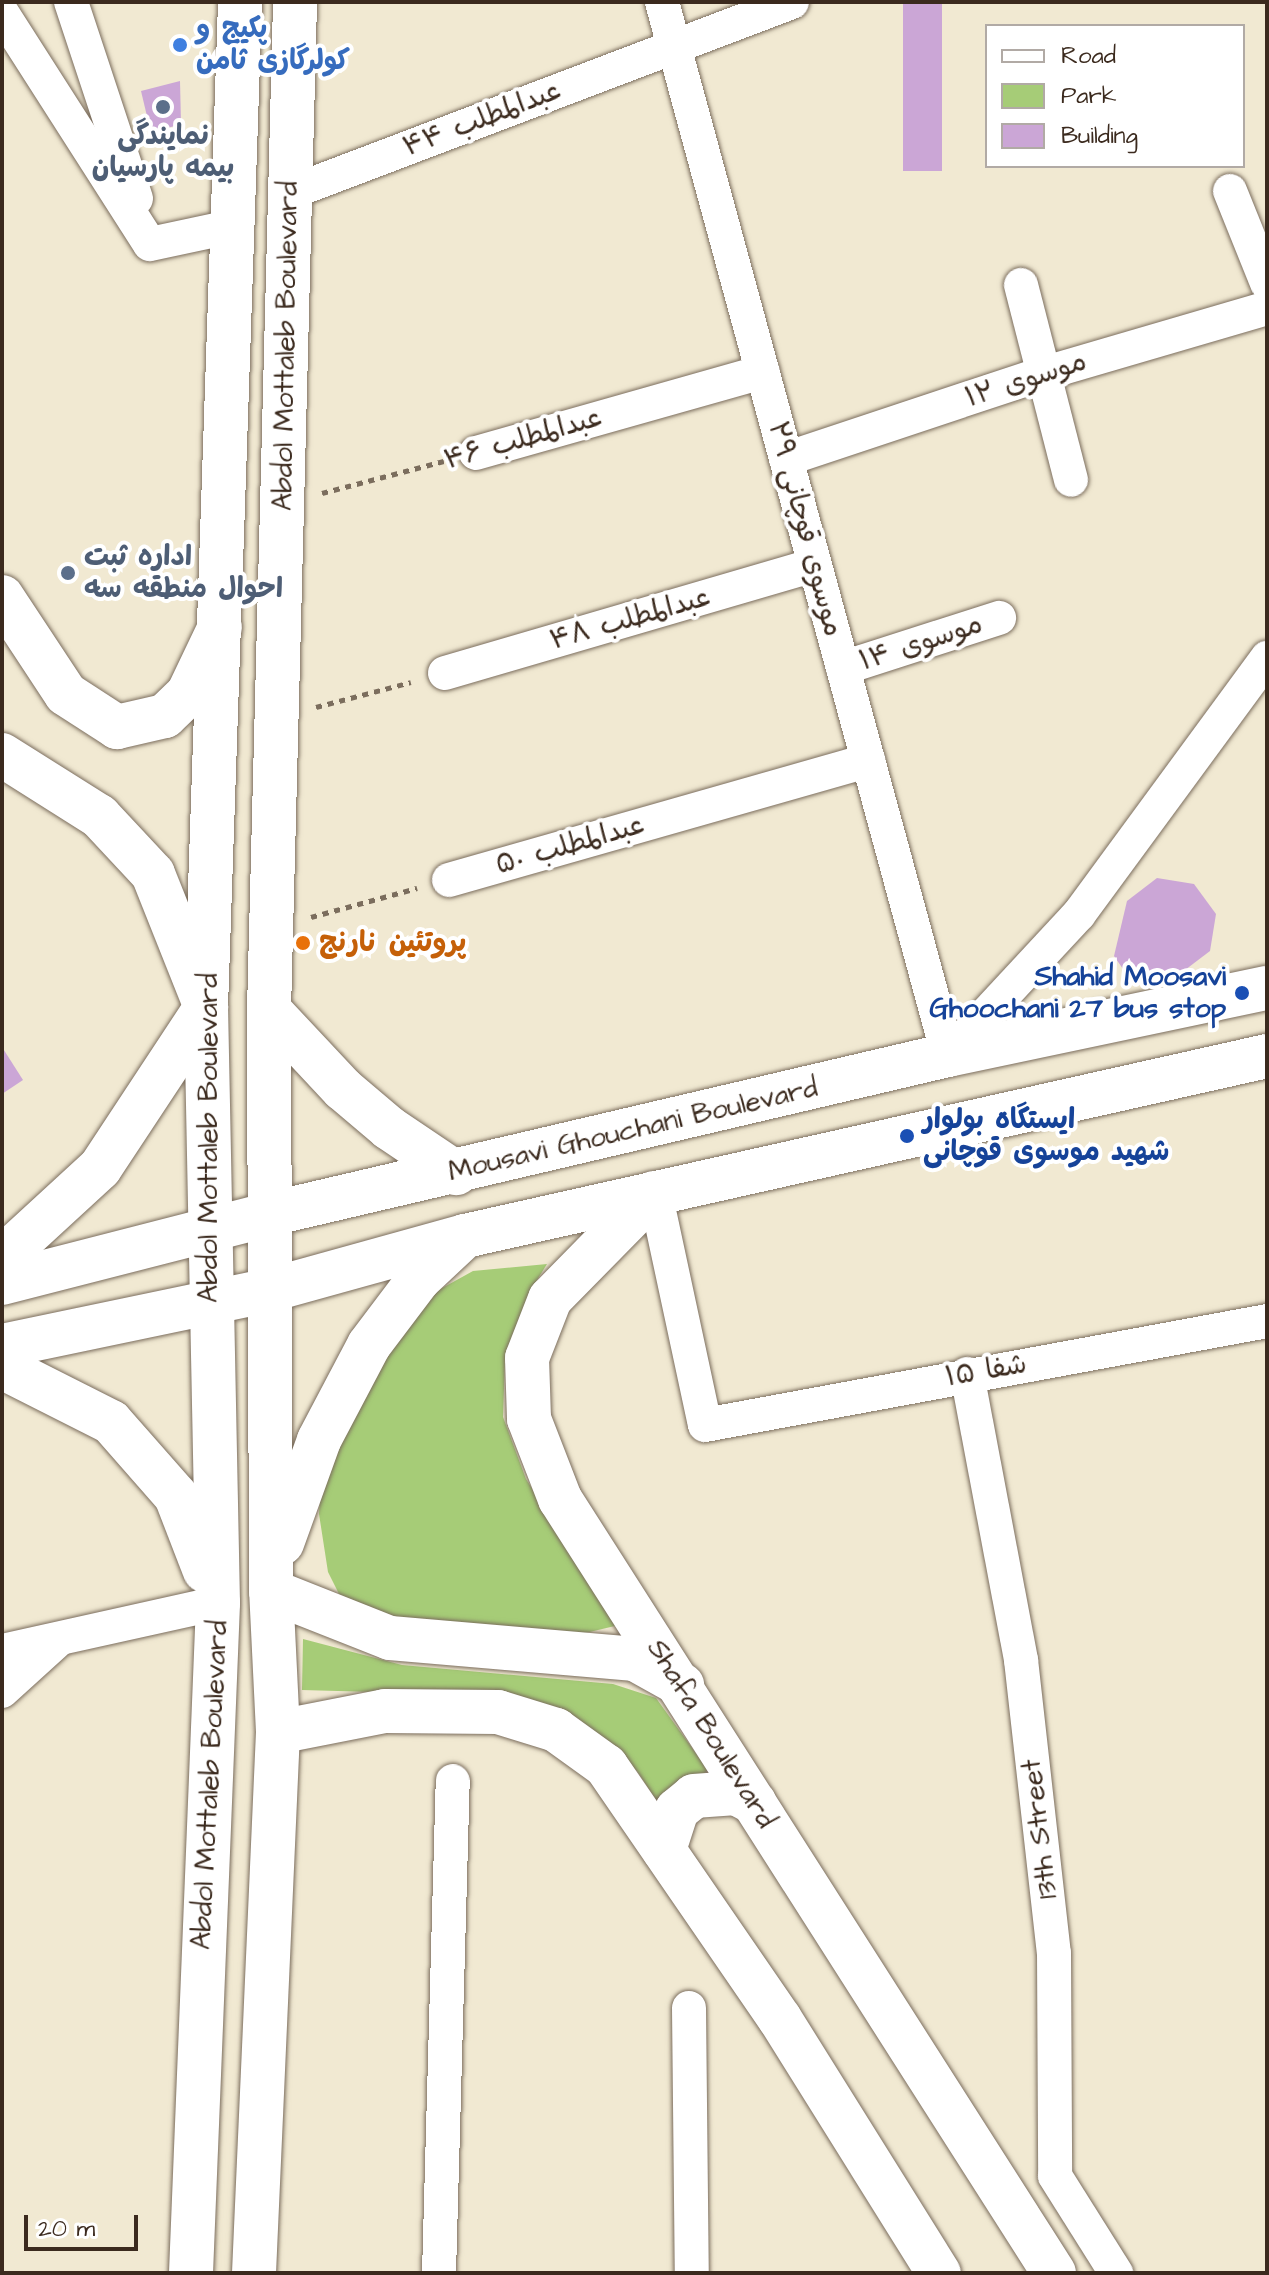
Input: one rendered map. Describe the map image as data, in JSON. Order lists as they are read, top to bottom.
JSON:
{
  "streets": {
    "main road": ["Abdol Mottaleb Boulevard", "Mousavi Ghouchani Boulevard", "Shafa Boulevard"],
    "street": [
      "عبدالمطلب ۴۴",
      "موسوی ۱۲",
      "عبدالمطلب ۴۶",
      "موسوی قوچانی ۲۹",
      "عبدالمطلب ۴۸",
      "موسوی ۱۴",
      "عبدالمطلب ۵۰",
      "شفا ۱۵",
      "13th Street"
    ]
  },
  "crossings": [
    ["عبدالمطلب ۴۴", "Abdol Mottaleb Boulevard"],
    ["عبدالمطلب ۴۴", "موسوی قوچانی ۲۹"],
    ["Abdol Mottaleb Boulevard", "عبدالمطلب ۴۶"],
    ["Abdol Mottaleb Boulevard", "Mousavi Ghouchani Boulevard"],
    ["موسوی ۱۲", "موسوی قوچانی ۲۹"],
    ["عبدالمطلب ۴۶", "موسوی قوچانی ۲۹"],
    ["موسوی قوچانی ۲۹", "عبدالمطلب ۴۸"],
    ["موسوی قوچانی ۲۹", "موسوی ۱۴"],
    ["موسوی قوچانی ۲۹", "عبدالمطلب ۵۰"],
    ["موسوی قوچانی ۲۹", "Mousavi Ghouchani Boulevard"],
    ["شفا ۱۵", "Shafa Boulevard"],
    ["شفا ۱۵", "13th Street"]
  ],
  "places": [
    "پکیج و کولرگازی ثامن",
    "نمایندگی بیمه پارسیان",
    "اداره ثبت احوال منطقه سه",
    "پروتئین نارنج",
    "Shahid Moosavi Ghoochani 27 bus stop",
    "ایستگاه بولوار شهید موسوی قوچانی"
  ],
  "legend": ["Road", "Park", "Building"],
  "scale_bar": "20 m"
}
